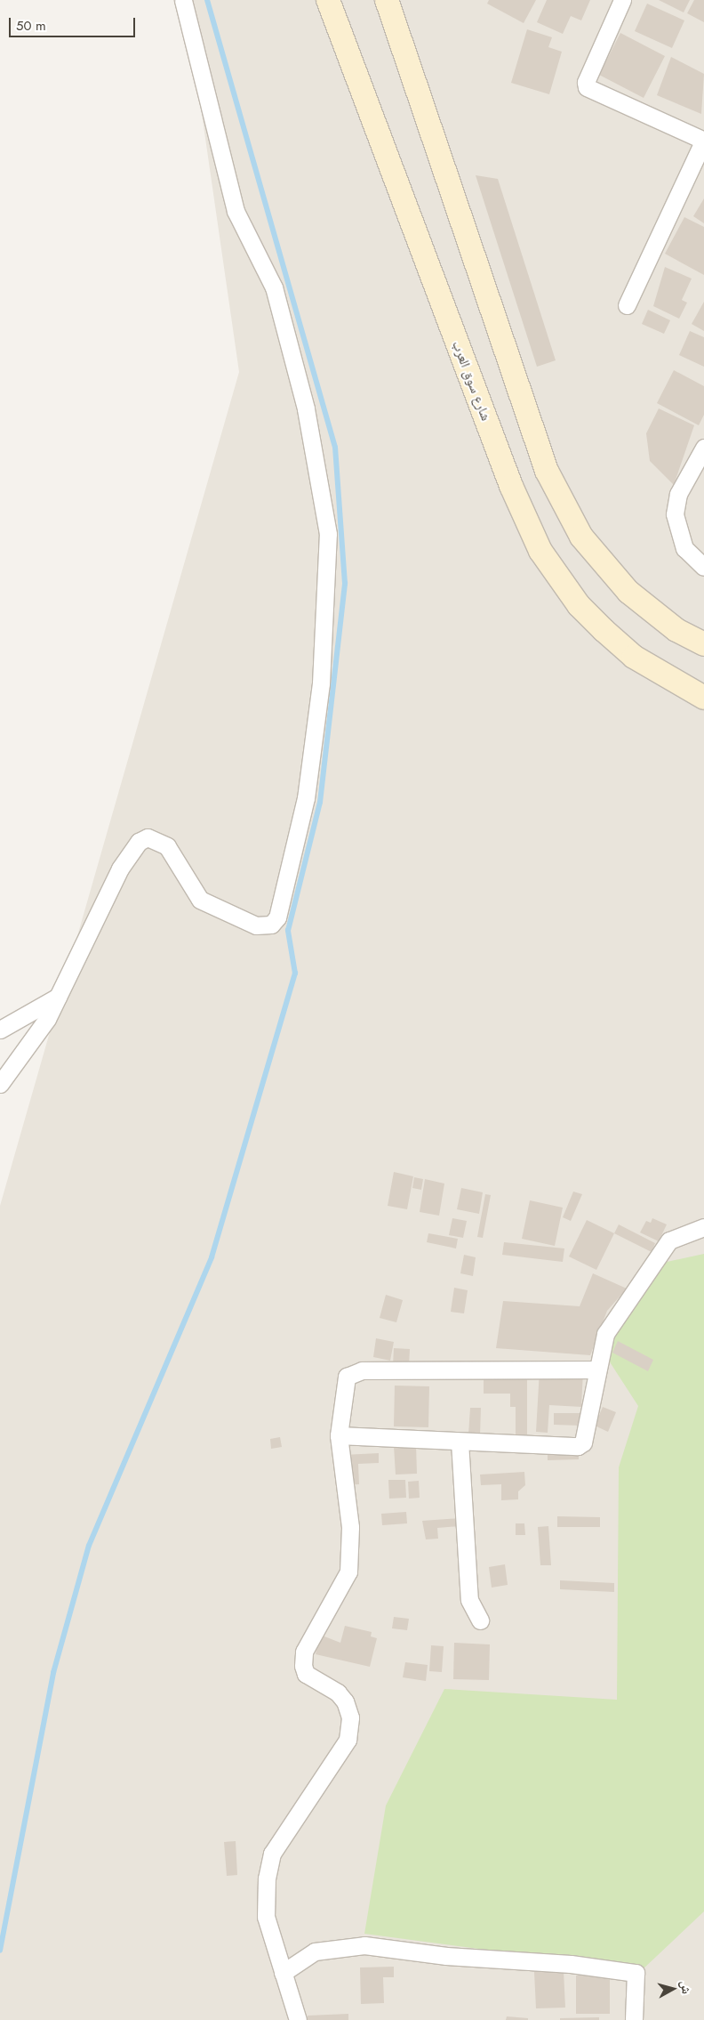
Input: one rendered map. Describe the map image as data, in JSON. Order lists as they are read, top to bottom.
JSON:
{
  "streets": {
    "main road": ["شارع سوق العرب"]
  },
  "scale_bar": "50 m",
  "north": "right"
}
